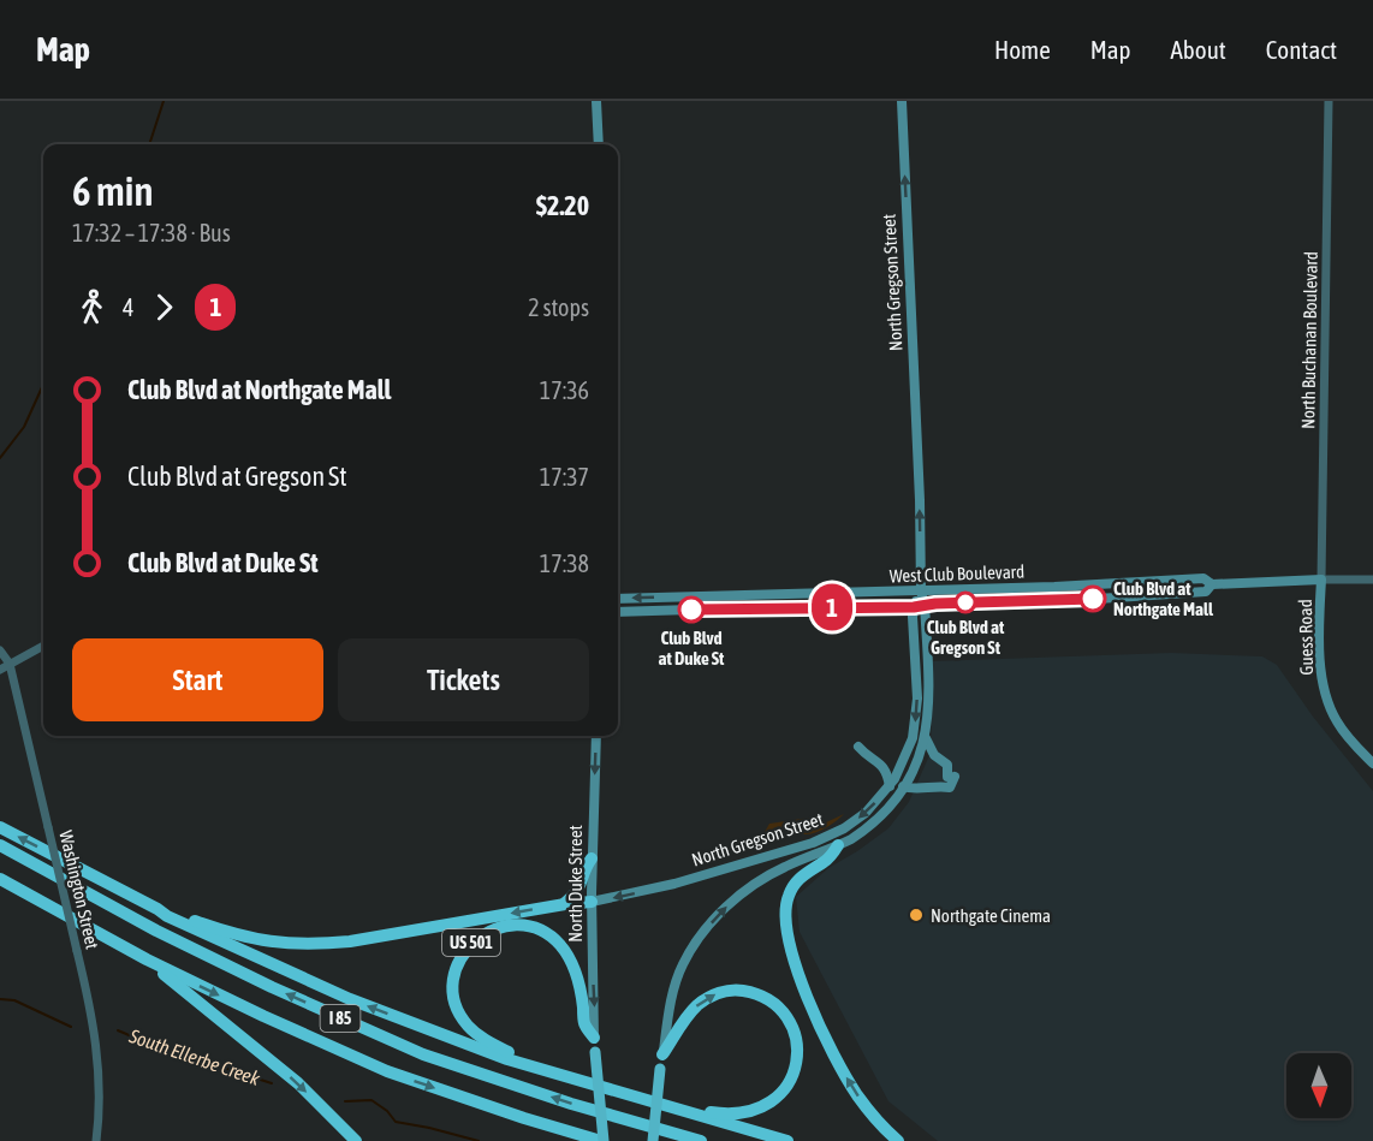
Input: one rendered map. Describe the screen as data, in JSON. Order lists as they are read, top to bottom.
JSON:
{
  "streets": {
    "highway": ["US 501", "I 85"],
    "main road": [
      "North Gregson Street",
      "West Club Boulevard",
      "Guess Road",
      "North Duke Street"
    ],
    "street": ["North Buchanan Boulevard", "Washington Street"]
  },
  "crossings": [
    ["North Gregson Street", "West Club Boulevard"],
    ["North Gregson Street", "North Duke Street"],
    ["North Buchanan Boulevard", "West Club Boulevard"],
    ["North Buchanan Boulevard", "Guess Road"],
    ["West Club Boulevard", "Guess Road"],
    ["North Duke Street", "US 501"]
  ],
  "one_way": ["North Duke Street"],
  "water": ["South Ellerbe Creek"],
  "places": [
    "Club Blvd at Northgate Mall",
    "Club Blvd at Gregson St",
    "Club Blvd at Duke St",
    "Northgate Cinema"
  ],
  "lines": ["bus line 1"],
  "north": "bottom",
  "page": {
    "header": "Map",
    "nav": [
      "Home",
      "Map",
      "About",
      "Contact"
    ],
    "on_map": "1",
    "heading": ["6 min", "17:32 – 17:38 · Bus", "$2.20"],
    "legs": ["4", "1", "2 stops"],
    "list": [
      {
        "name": "Club Blvd at Northgate Mall",
        "value": "17:36"
      },
      {
        "name": "Club Blvd at Gregson St",
        "value": "17:37"
      },
      {
        "name": "Club Blvd at Duke St",
        "value": "17:38"
      }
    ],
    "buttons": ["Start", "Tickets"]
  }
}
